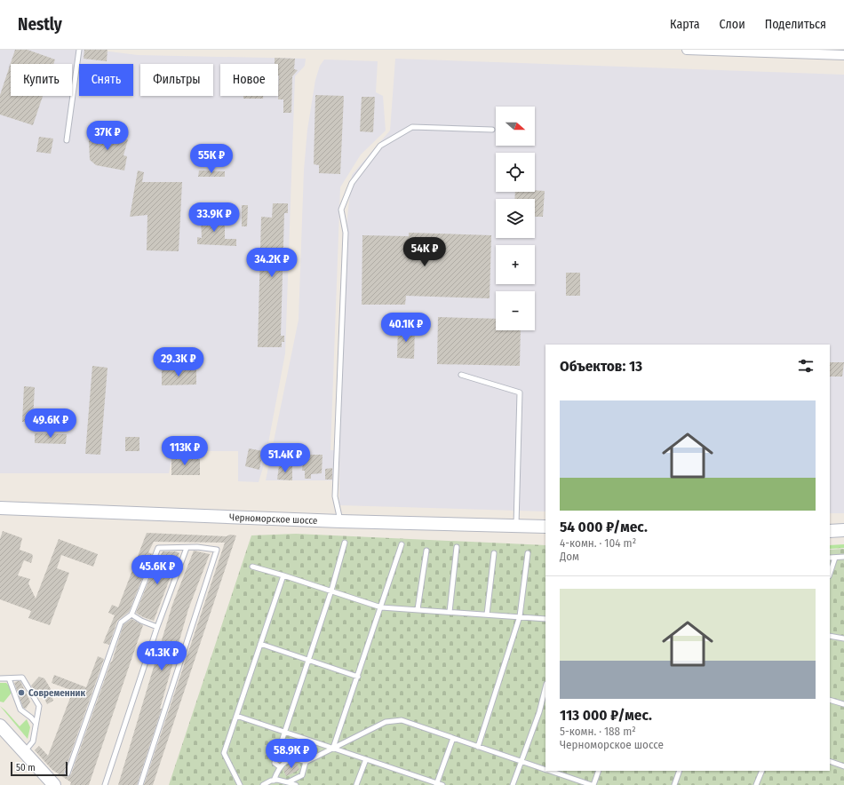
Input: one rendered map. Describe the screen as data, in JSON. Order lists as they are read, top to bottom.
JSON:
{
  "streets": {
    "main road": ["Черноморское шоссе"]
  },
  "places": ["Современник"],
  "scale_bar": "50 m",
  "north": "right",
  "page": {
    "header": "Nestly",
    "nav": ["Карта", "Слои", "Поделиться"],
    "chip": [
      "Купить",
      "Снять",
      "Фильтры",
      "Новое"
    ],
    "map_buttons": ["+", "−"],
    "price": [
      "37K ₽",
      "55K ₽",
      "33.9K ₽",
      "54K ₽",
      "34.2K ₽",
      "40.1K ₽",
      "29.3K ₽",
      "49.6K ₽",
      "113K ₽",
      "51.4K ₽",
      "45.6K ₽",
      "41.3K ₽",
      "58.9K ₽"
    ],
    "heading": "Объектов: 13",
    "list": [
      {
        "name": "54 000 ₽/мес.",
        "note": "4-комн. · 104 m² · Дом"
      },
      {
        "name": "113 000 ₽/мес.",
        "note": "5-комн. · 188 m² · Черноморское шоссе"
      }
    ],
    "scale": "50 m"
  }
}
